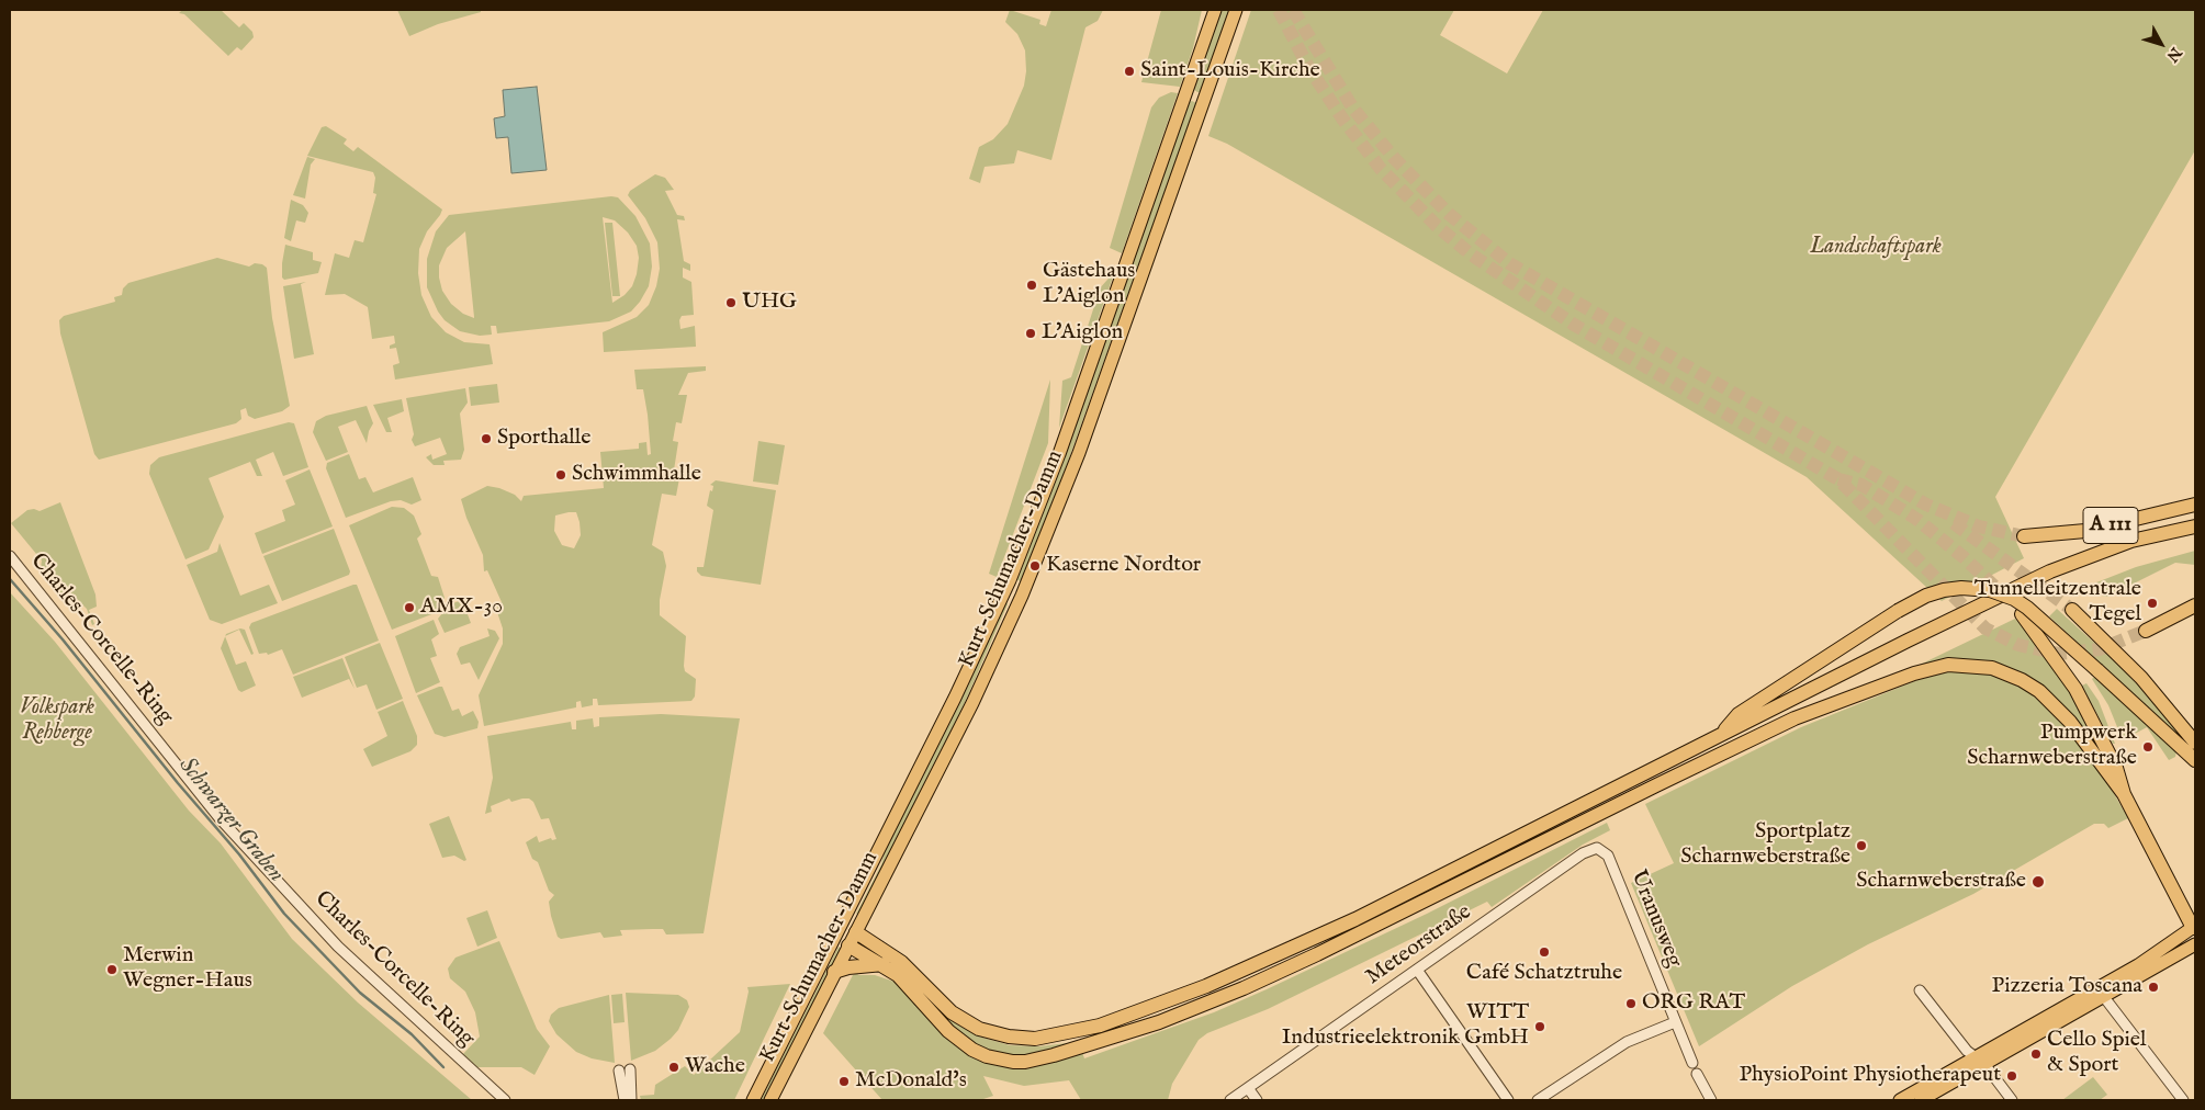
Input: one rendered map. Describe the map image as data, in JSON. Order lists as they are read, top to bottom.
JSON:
{
  "streets": {
    "highway": ["A 111"],
    "main road": ["Kurt-Schumacher-Damm"],
    "street": ["Charles-Corcelle-Ring", "Uranusweg", "Meteorstraße"]
  },
  "crossings": [
    ["Uranusweg", "Meteorstraße"]
  ],
  "water": ["Schwarzer Graben"],
  "parks": ["Landschaftspark", "Volkspark Rehberge"],
  "places": [
    "Saint-Louis-Kirche",
    "Gästehaus L’Aiglon",
    "UHG",
    "L'Aiglon",
    "Sporthalle",
    "Schwimmhalle",
    "Kaserne Nordtor",
    "Tunnelleitzentrale Tegel",
    "AMX-30",
    "Pumpwerk Scharnweberstraße",
    "Sportplatz Scharnweberstraße",
    "Scharnweberstraße",
    "Café Schatztruhe",
    "Merwin Wegner-Haus",
    "Pizzeria Toscana",
    "ORG RAT",
    "WITT Industrieelektronik GmbH",
    "Cello Spiel & Sport",
    "Wache",
    "PhysioPoint Physiotherapeut",
    "McDonald's"
  ],
  "north": "bottom right"
}
